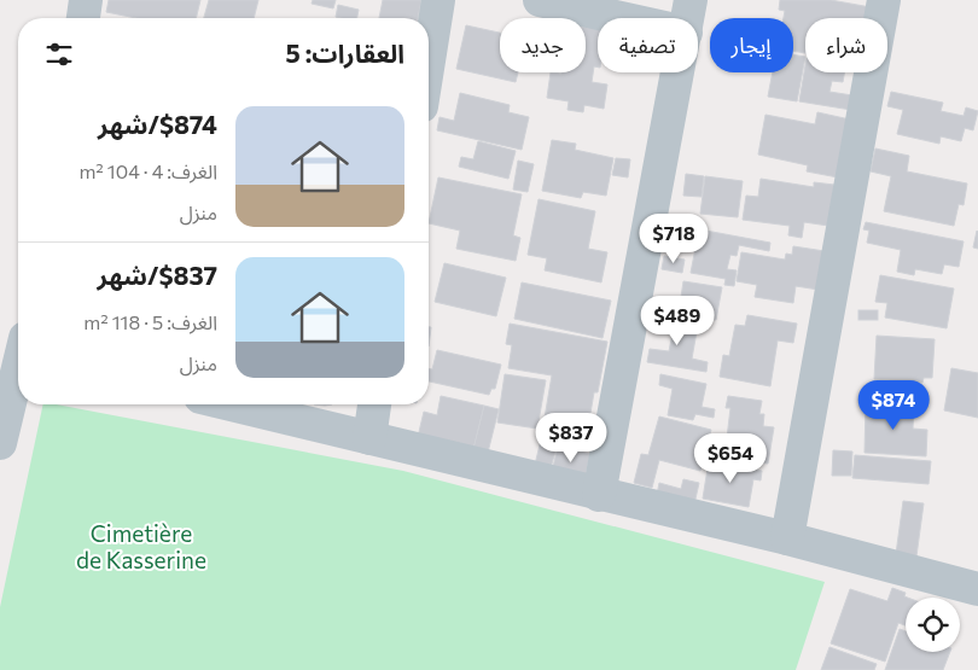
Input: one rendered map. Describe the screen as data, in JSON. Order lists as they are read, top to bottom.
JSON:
{
  "parks": ["Cimetière de Kasserine"],
  "page": {
    "chip": [
      "شراء",
      "إيجار",
      "تصفية",
      "جديد"
    ],
    "heading": "العقارات: 5",
    "list": [
      {
        "name": "$874/شهر",
        "note": "الغرف: 4 · 104 m² · منزل"
      },
      {
        "name": "$837/شهر",
        "note": "الغرف: 5 · 118 m² · منزل"
      }
    ],
    "price": [
      "$718",
      "$489",
      "$874",
      "$837",
      "$654"
    ]
  }
}
